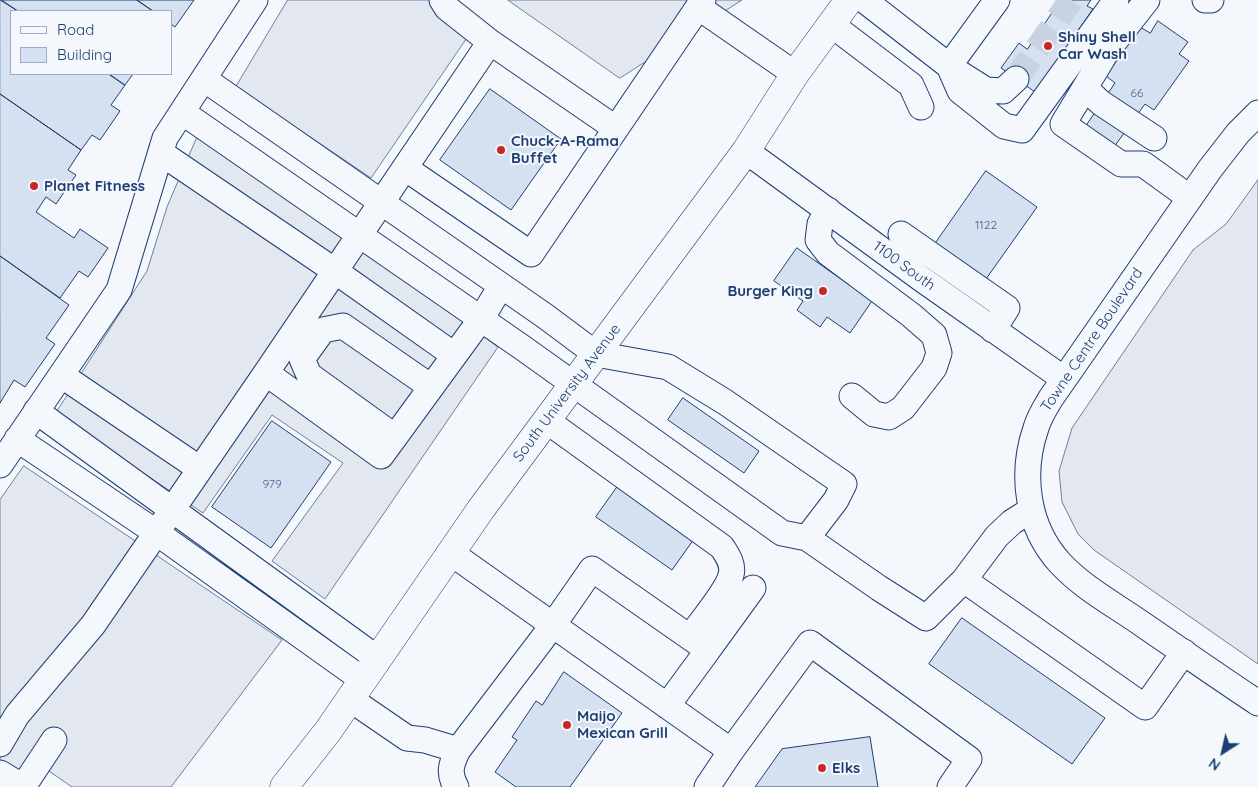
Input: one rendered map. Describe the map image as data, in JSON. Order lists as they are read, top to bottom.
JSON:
{
  "streets": {
    "highway": ["South University Avenue"],
    "street": ["1100 South", "Towne Centre Boulevard"]
  },
  "crossings": [
    ["1100 South", "Towne Centre Boulevard"],
    ["1100 South", "South University Avenue"]
  ],
  "places": [
    "Shiny Shell Car Wash",
    "Chuck-A-Rama Buffet",
    "Planet Fitness",
    "Burger King",
    "Maijo Mexican Grill",
    "Elks"
  ],
  "house_numbers": ["66", "1122", "979"],
  "legend": ["Road", "Building"],
  "north": "bottom left"
}
